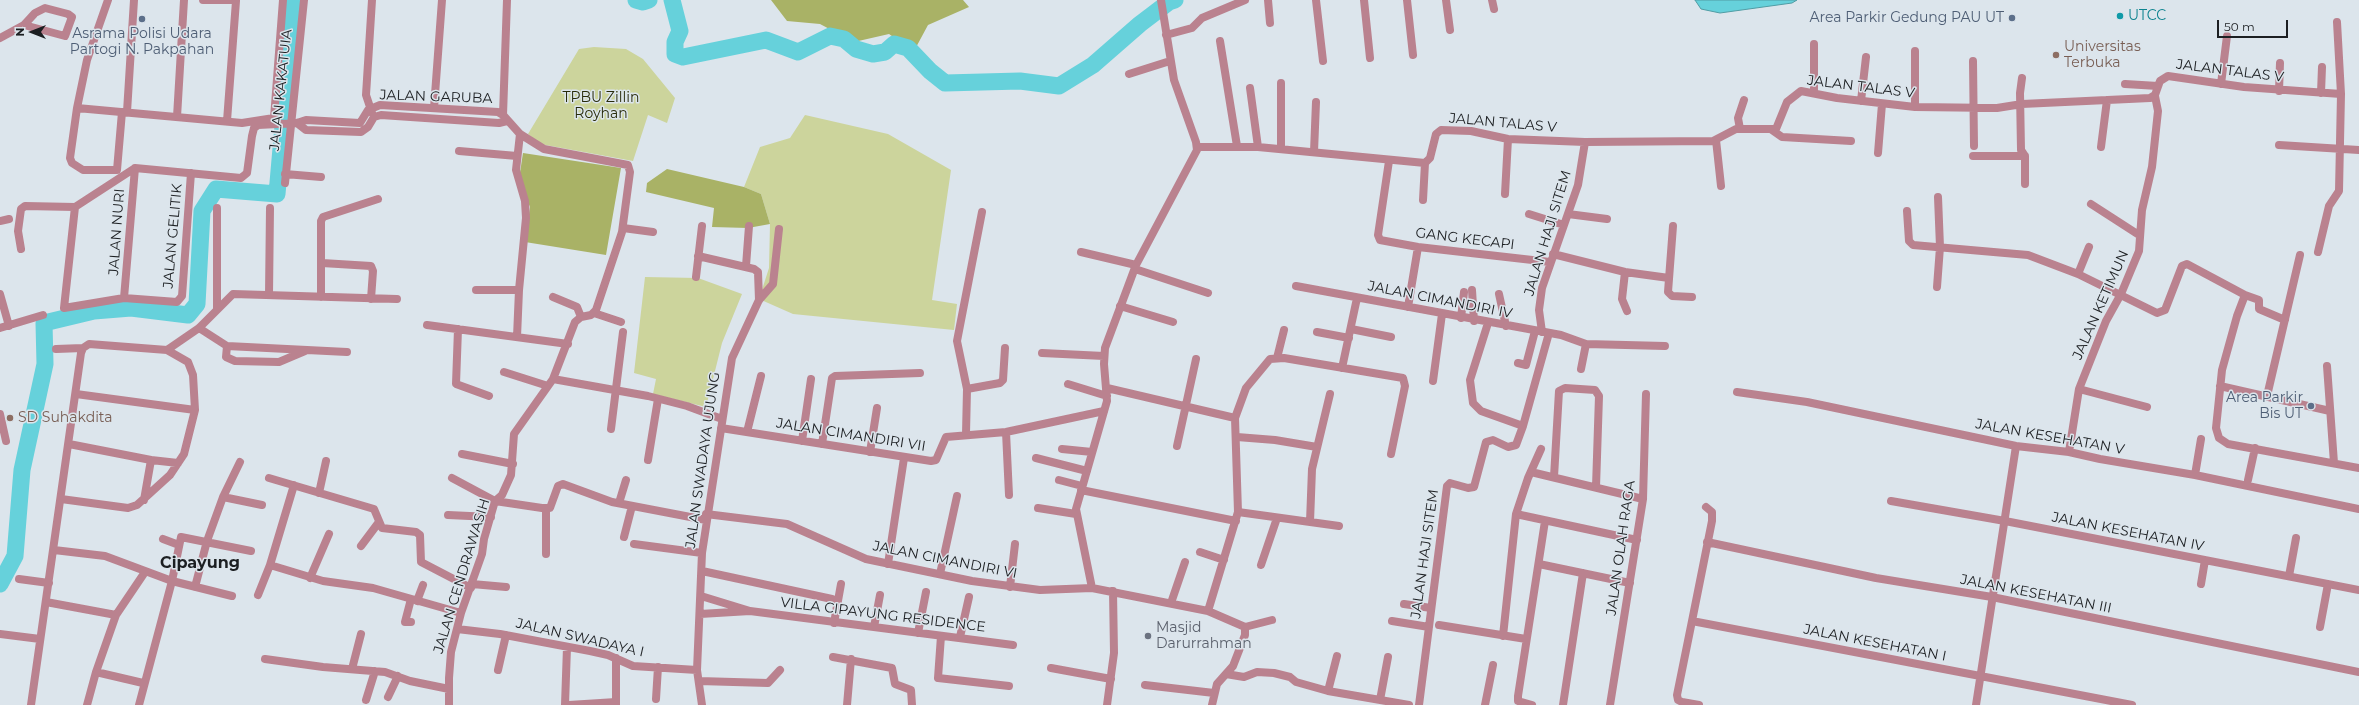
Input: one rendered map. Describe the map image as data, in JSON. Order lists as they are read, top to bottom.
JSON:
{
  "streets": {
    "street": [
      "JALAN TALAS V",
      "JALAN KAKATUIA",
      "JALAN GARUBA",
      "JALAN NURI",
      "JALAN HAJI SITEM",
      "JALAN GELITIK",
      "GANG KECAPI",
      "JALAN CIMANDIRI IV",
      "JALAN KETIMUN",
      "JALAN CIMANDIRI VII",
      "JALAN KESEHATAN V",
      "JALAN SWADAYA UJUNG",
      "JALAN KESEHATAN IV",
      "JALAN OLAH RAGA",
      "JALAN CIMANDIRI VI",
      "JALAN CENDRAWASIH",
      "JALAN KESEHATAN III",
      "VILLA CIPAYUNG RESIDENCE",
      "JALAN SWADAYA I",
      "JALAN KESEHATAN I"
    ]
  },
  "crossings": [
    ["JALAN TALAS V", "JALAN HAJI SITEM"],
    ["JALAN TALAS V", "JALAN KETIMUN"],
    ["JALAN KAKATUIA", "JALAN GARUBA"],
    ["JALAN NURI", "JALAN GELITIK"],
    ["JALAN HAJI SITEM", "GANG KECAPI"],
    ["JALAN HAJI SITEM", "JALAN CIMANDIRI IV"],
    ["JALAN KETIMUN", "JALAN KESEHATAN V"],
    ["JALAN CIMANDIRI VII", "JALAN SWADAYA UJUNG"],
    ["JALAN SWADAYA UJUNG", "JALAN CIMANDIRI VI"],
    ["JALAN SWADAYA UJUNG", "VILLA CIPAYUNG RESIDENCE"],
    ["JALAN SWADAYA UJUNG", "JALAN SWADAYA I"],
    ["JALAN CENDRAWASIH", "JALAN SWADAYA I"]
  ],
  "districts": ["Cipayung"],
  "parks": ["TPBU Zillin Royhan"],
  "places": [
    "UTCC",
    "Area Parkir Gedung PAU UT",
    "Asrama Polisi Udara Partogi N. Pakpahan",
    "Universitas Terbuka",
    "Area Parkir Bis UT",
    "SD Suhakdita",
    "Masjid Darurrahman"
  ],
  "scale_bar": "50 m",
  "north": "left"
}
